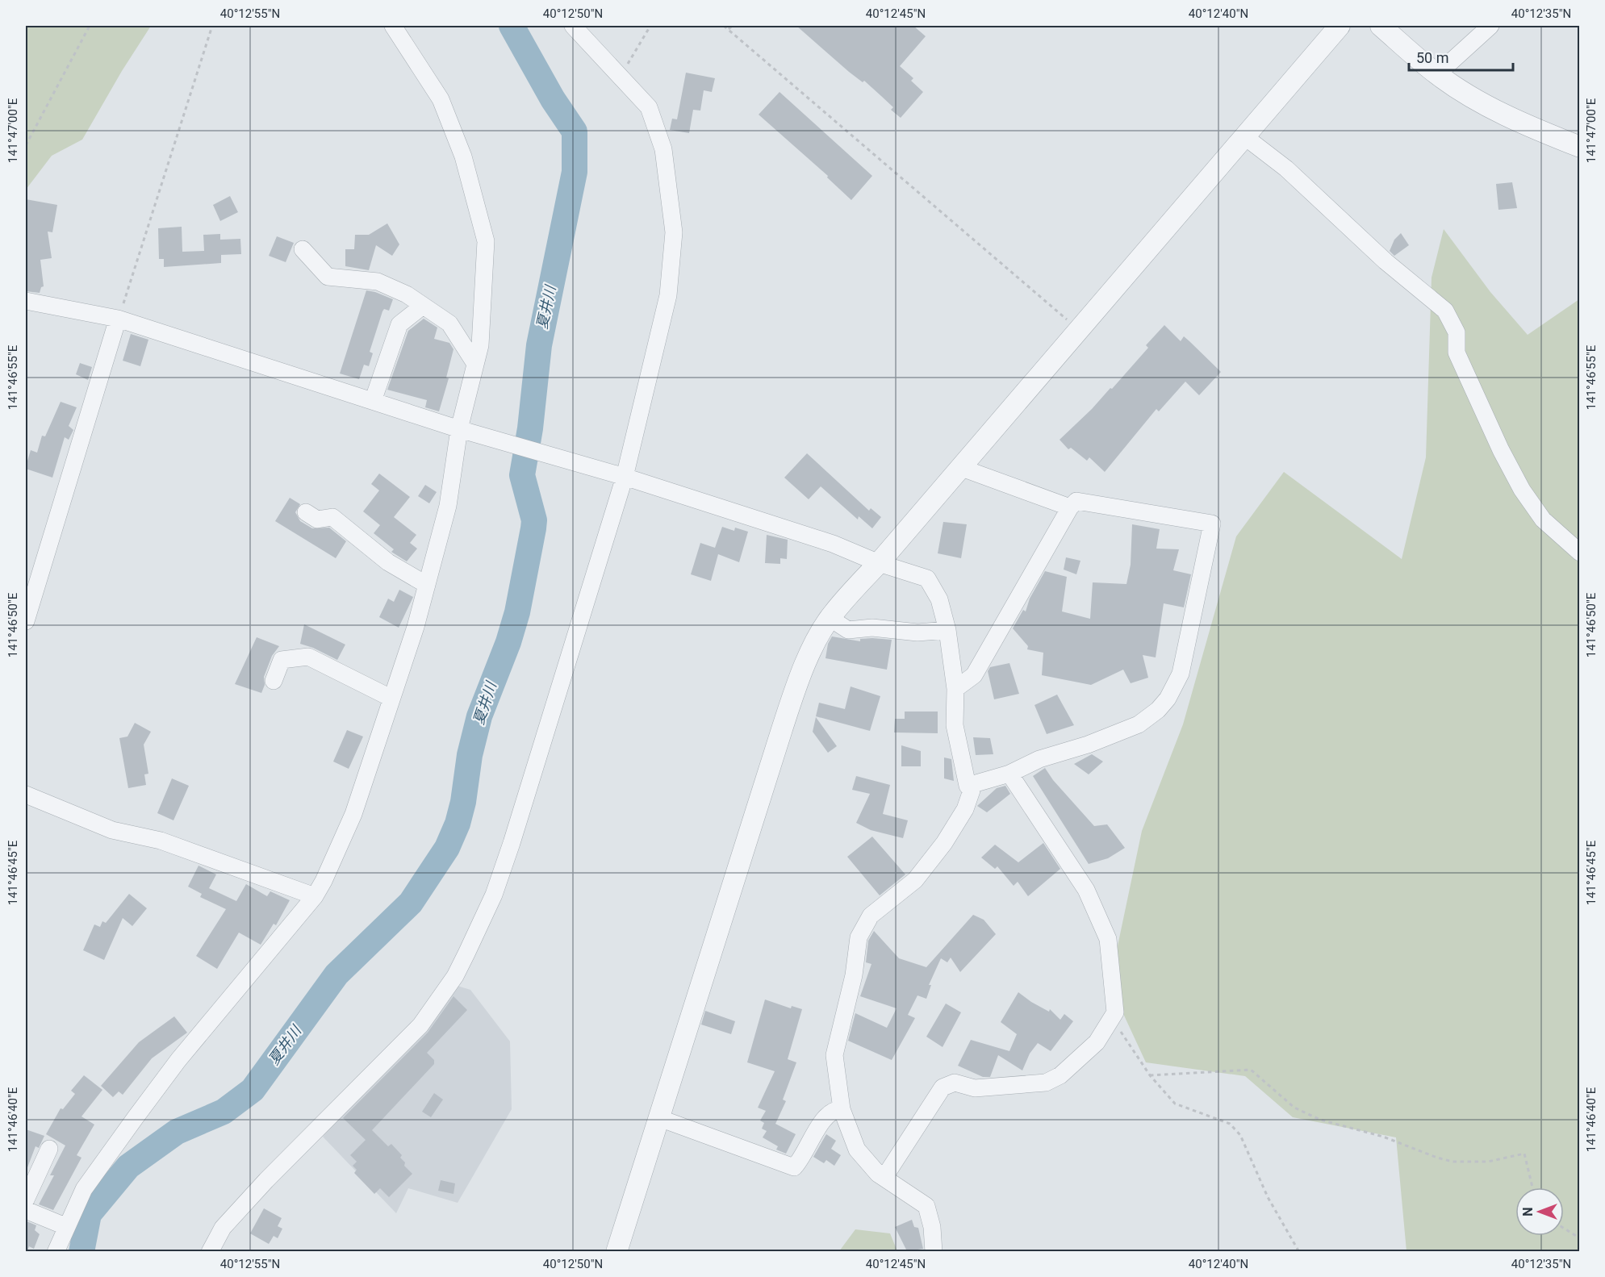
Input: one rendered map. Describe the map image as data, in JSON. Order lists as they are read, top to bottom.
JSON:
{
  "water": ["夏井川"],
  "scale_bar": "50 m",
  "north": "left",
  "coordinates": [
    "40°12'55\"N",
    "40°12'50\"N",
    "40°12'45\"N",
    "40°12'40\"N",
    "40°12'35\"N",
    "141°47'00\"E",
    "141°46'55\"E",
    "141°46'50\"E",
    "141°46'45\"E",
    "141°46'40\"E"
  ]
}
